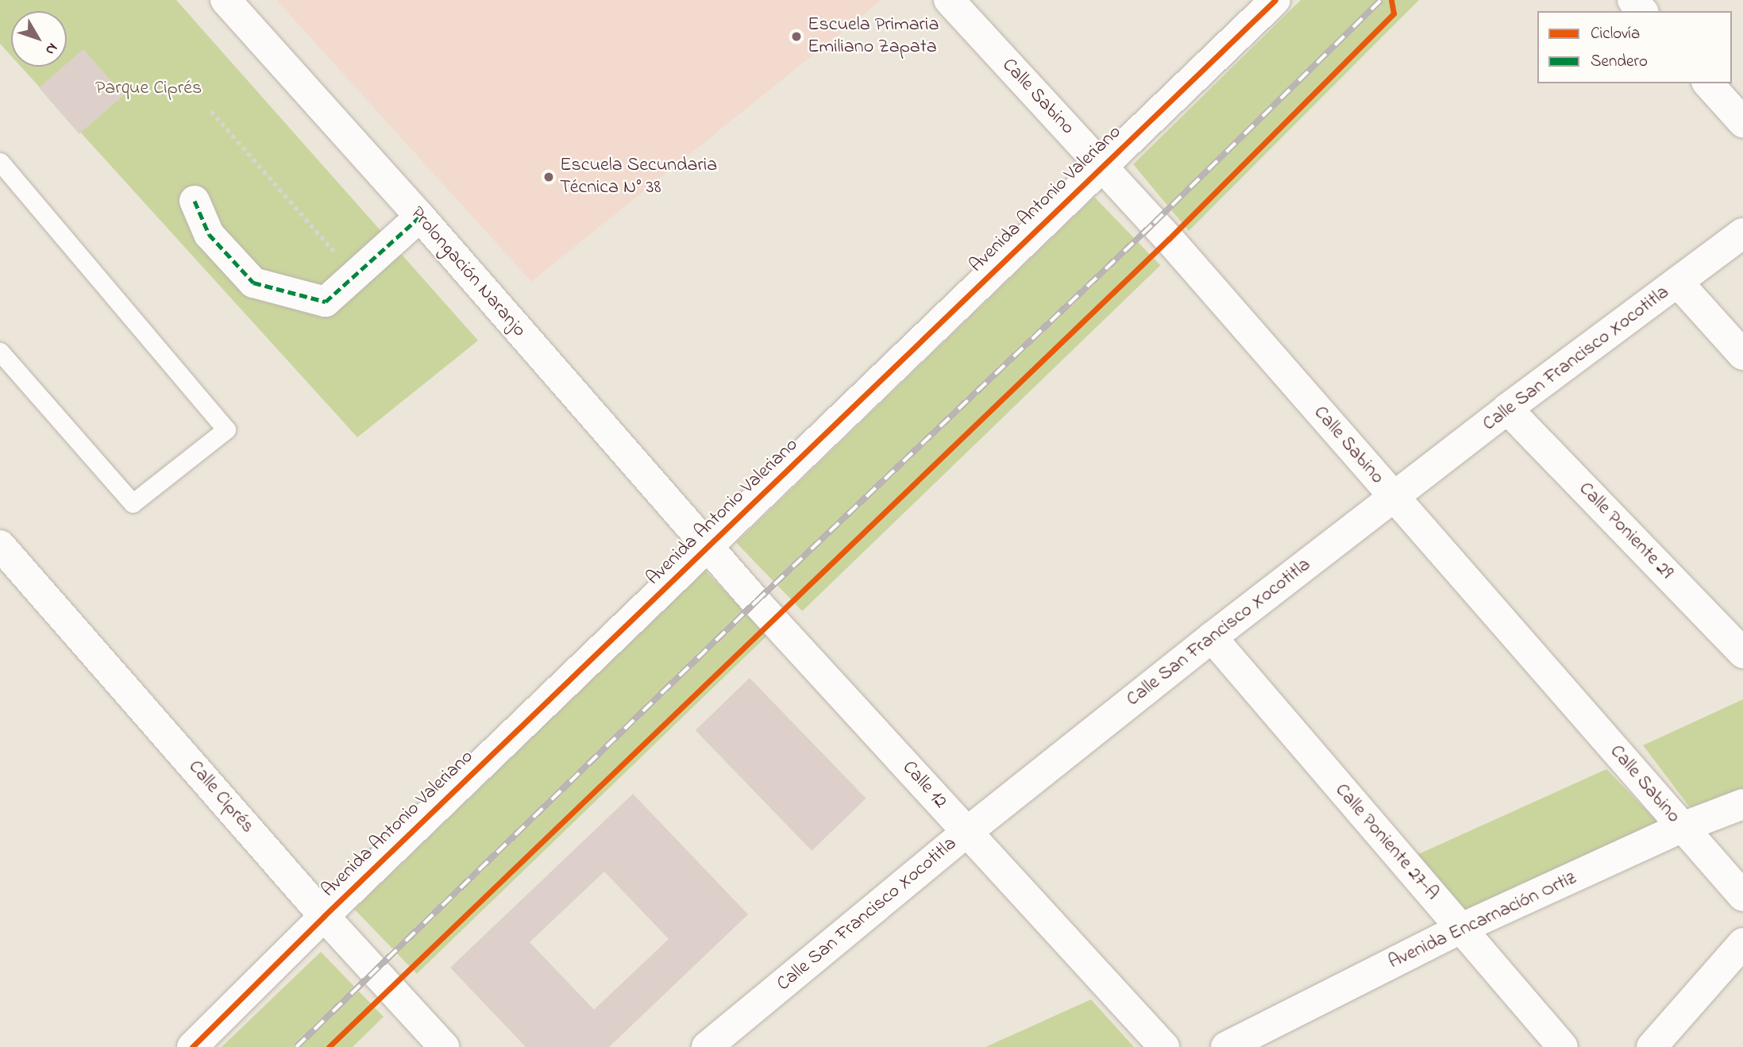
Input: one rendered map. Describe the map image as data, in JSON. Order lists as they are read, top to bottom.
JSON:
{
  "streets": {
    "street": [
      "Calle Sabino",
      "Avenida Antonio Valeriano",
      "Prolongación Naranjo",
      "Calle San Francisco Xocotitla",
      "Calle Poniente 29",
      "Calle 12",
      "Calle Ciprés",
      "Calle Poniente 27-A",
      "Avenida Encarnación Ortiz"
    ]
  },
  "crossings": [
    ["Calle Sabino", "Avenida Antonio Valeriano"],
    ["Calle Sabino", "Calle San Francisco Xocotitla"],
    ["Calle Sabino", "Avenida Encarnación Ortiz"],
    ["Avenida Antonio Valeriano", "Prolongación Naranjo"],
    ["Avenida Antonio Valeriano", "Calle 12"],
    ["Avenida Antonio Valeriano", "Calle Ciprés"],
    ["Prolongación Naranjo", "Calle 12"],
    ["Calle San Francisco Xocotitla", "Calle Poniente 29"],
    ["Calle San Francisco Xocotitla", "Calle 12"],
    ["Calle San Francisco Xocotitla", "Calle Poniente 27-A"],
    ["Calle Poniente 27-A", "Avenida Encarnación Ortiz"]
  ],
  "parks": ["Parque Ciprés"],
  "places": ["Escuela Primaria Emiliano Zapata", "Escuela Secundaria Técnica N° 38"],
  "legend": ["Ciclovía", "Sendero"],
  "north": "bottom right"
}
